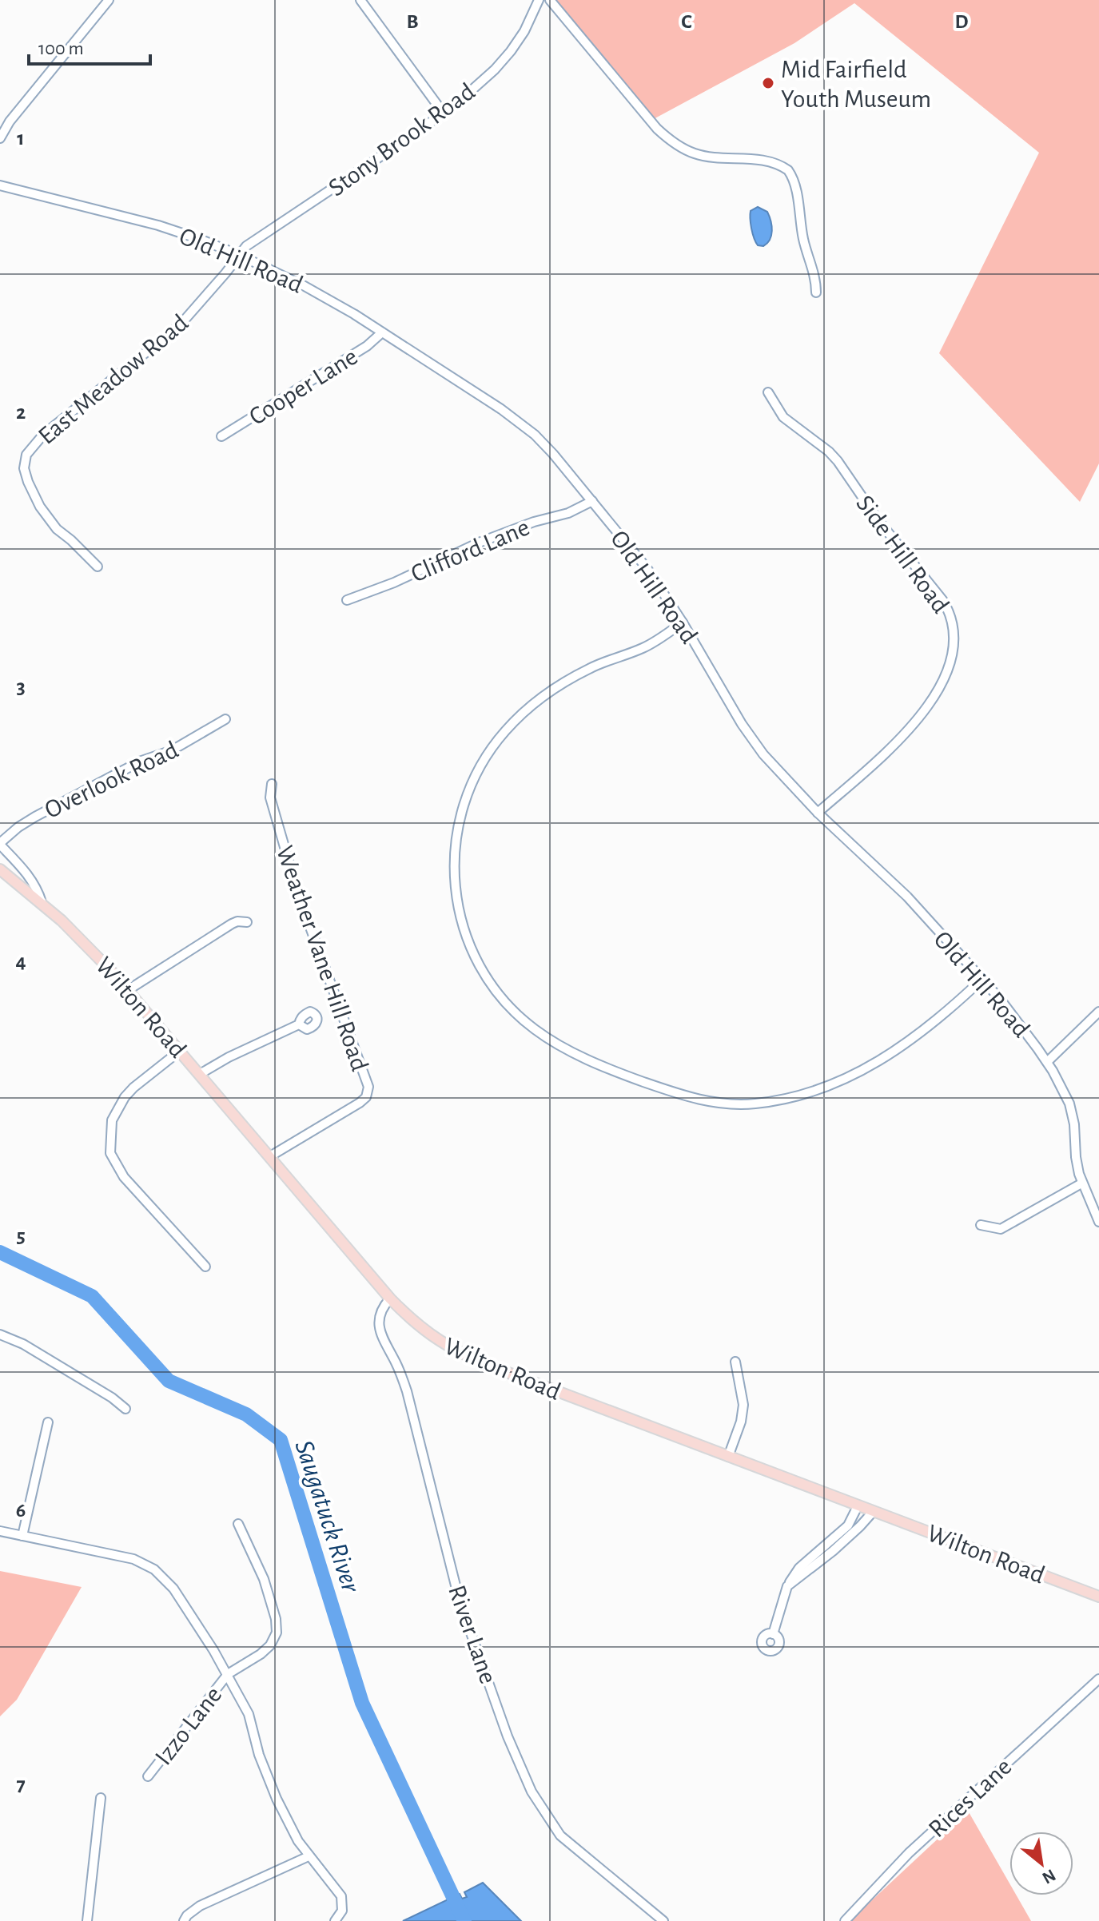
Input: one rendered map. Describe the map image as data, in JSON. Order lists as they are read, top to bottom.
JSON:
{
  "streets": {
    "main road": ["Wilton Road"],
    "street": [
      "Stony Brook Road",
      "Old Hill Road",
      "East Meadow Road",
      "Cooper Lane",
      "Clifford Lane",
      "Side Hill Road",
      "Overlook Road",
      "Weather Vane Hill Road",
      "River Lane",
      "Izzo Lane",
      "Rices Lane"
    ]
  },
  "crossings": [
    ["Stony Brook Road", "Old Hill Road"],
    ["Stony Brook Road", "East Meadow Road"],
    ["Old Hill Road", "East Meadow Road"],
    ["Old Hill Road", "Cooper Lane"],
    ["Old Hill Road", "Clifford Lane"],
    ["Old Hill Road", "Side Hill Road"],
    ["Overlook Road", "Wilton Road"],
    ["Weather Vane Hill Road", "Wilton Road"],
    ["Wilton Road", "River Lane"]
  ],
  "water": ["Saugatuck River"],
  "places": ["Mid Fairfield Youth Museum"],
  "scale_bar": "100 m",
  "north": "bottom right",
  "grid": {
    "columns": ["B", "C", "D"],
    "rows": [
      "1",
      "2",
      "3",
      "4",
      "5",
      "6",
      "7"
    ]
  }
}
